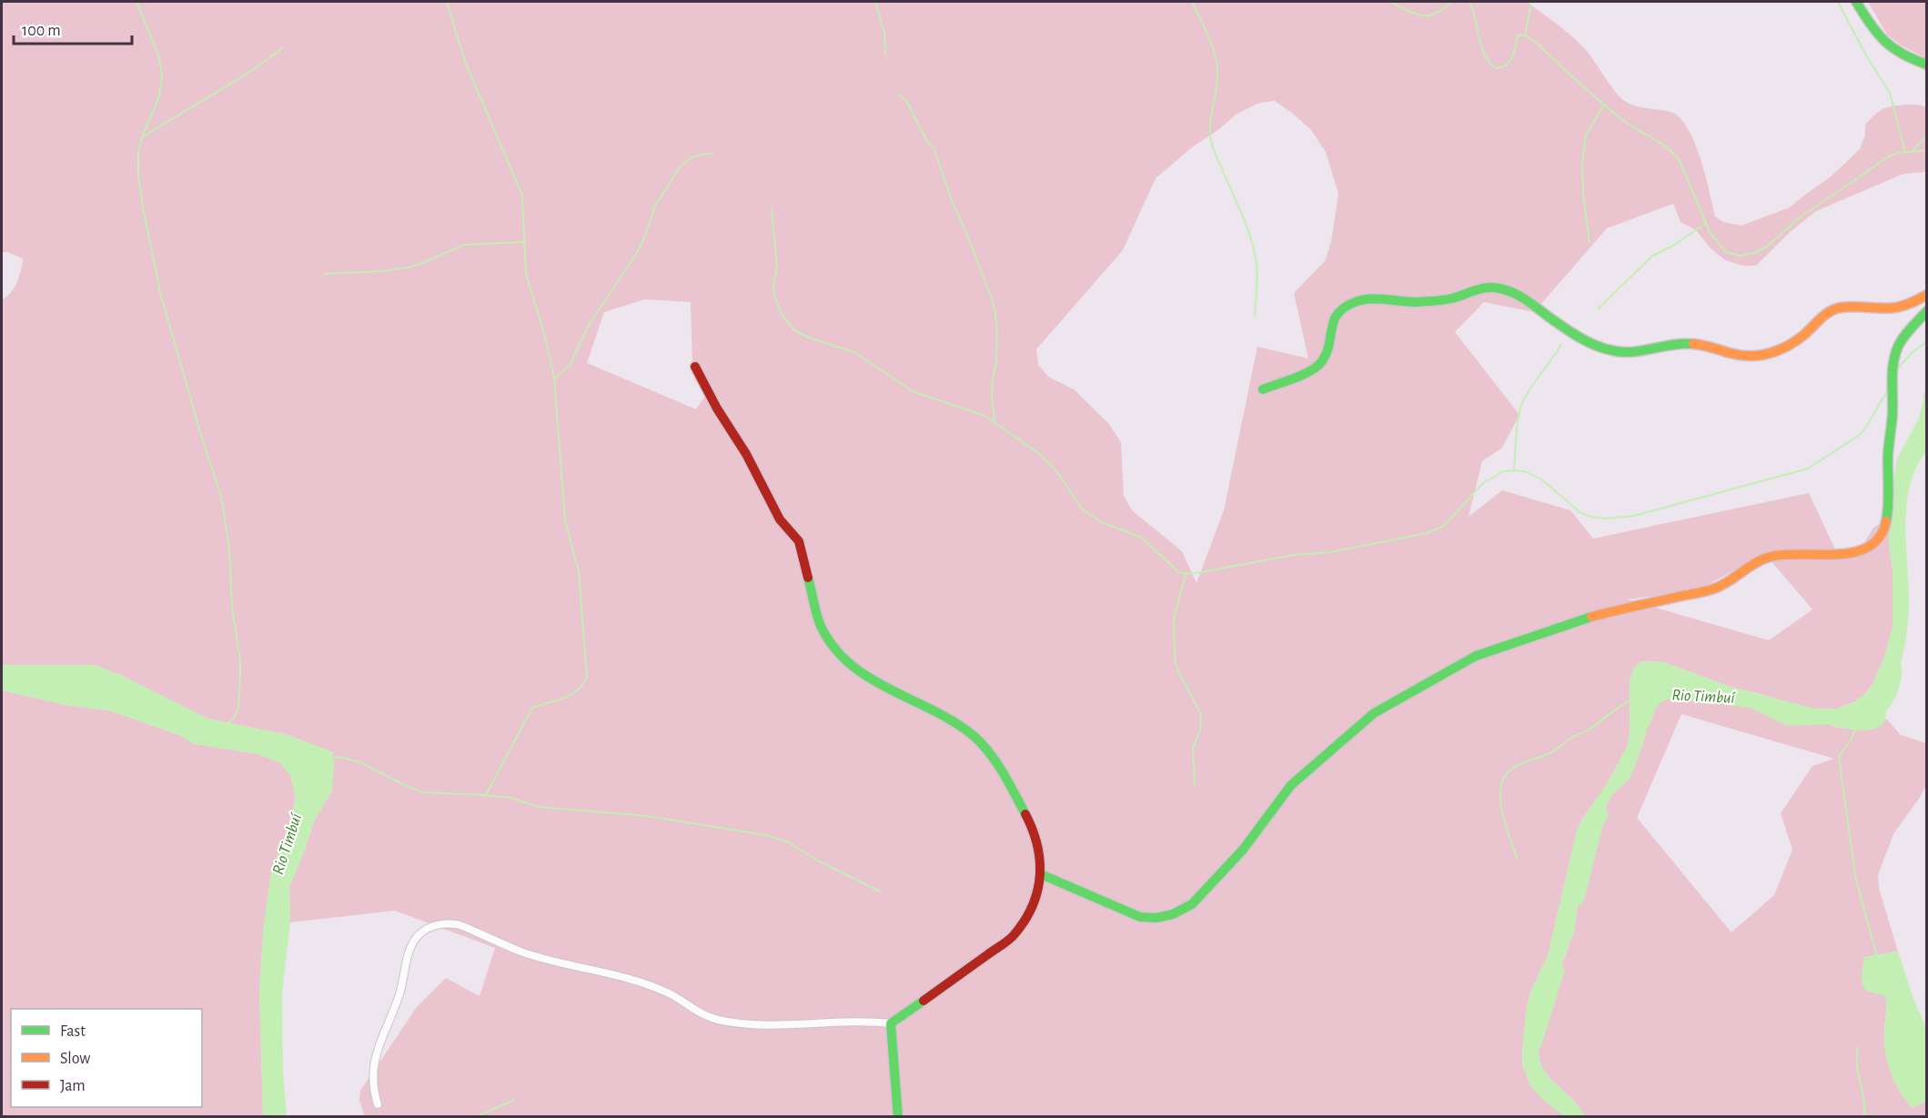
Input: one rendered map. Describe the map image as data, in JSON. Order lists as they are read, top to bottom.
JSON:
{
  "water": ["Rio Timbuí"],
  "legend": ["Fast", "Slow", "Jam"],
  "scale_bar": "100 m"
}
